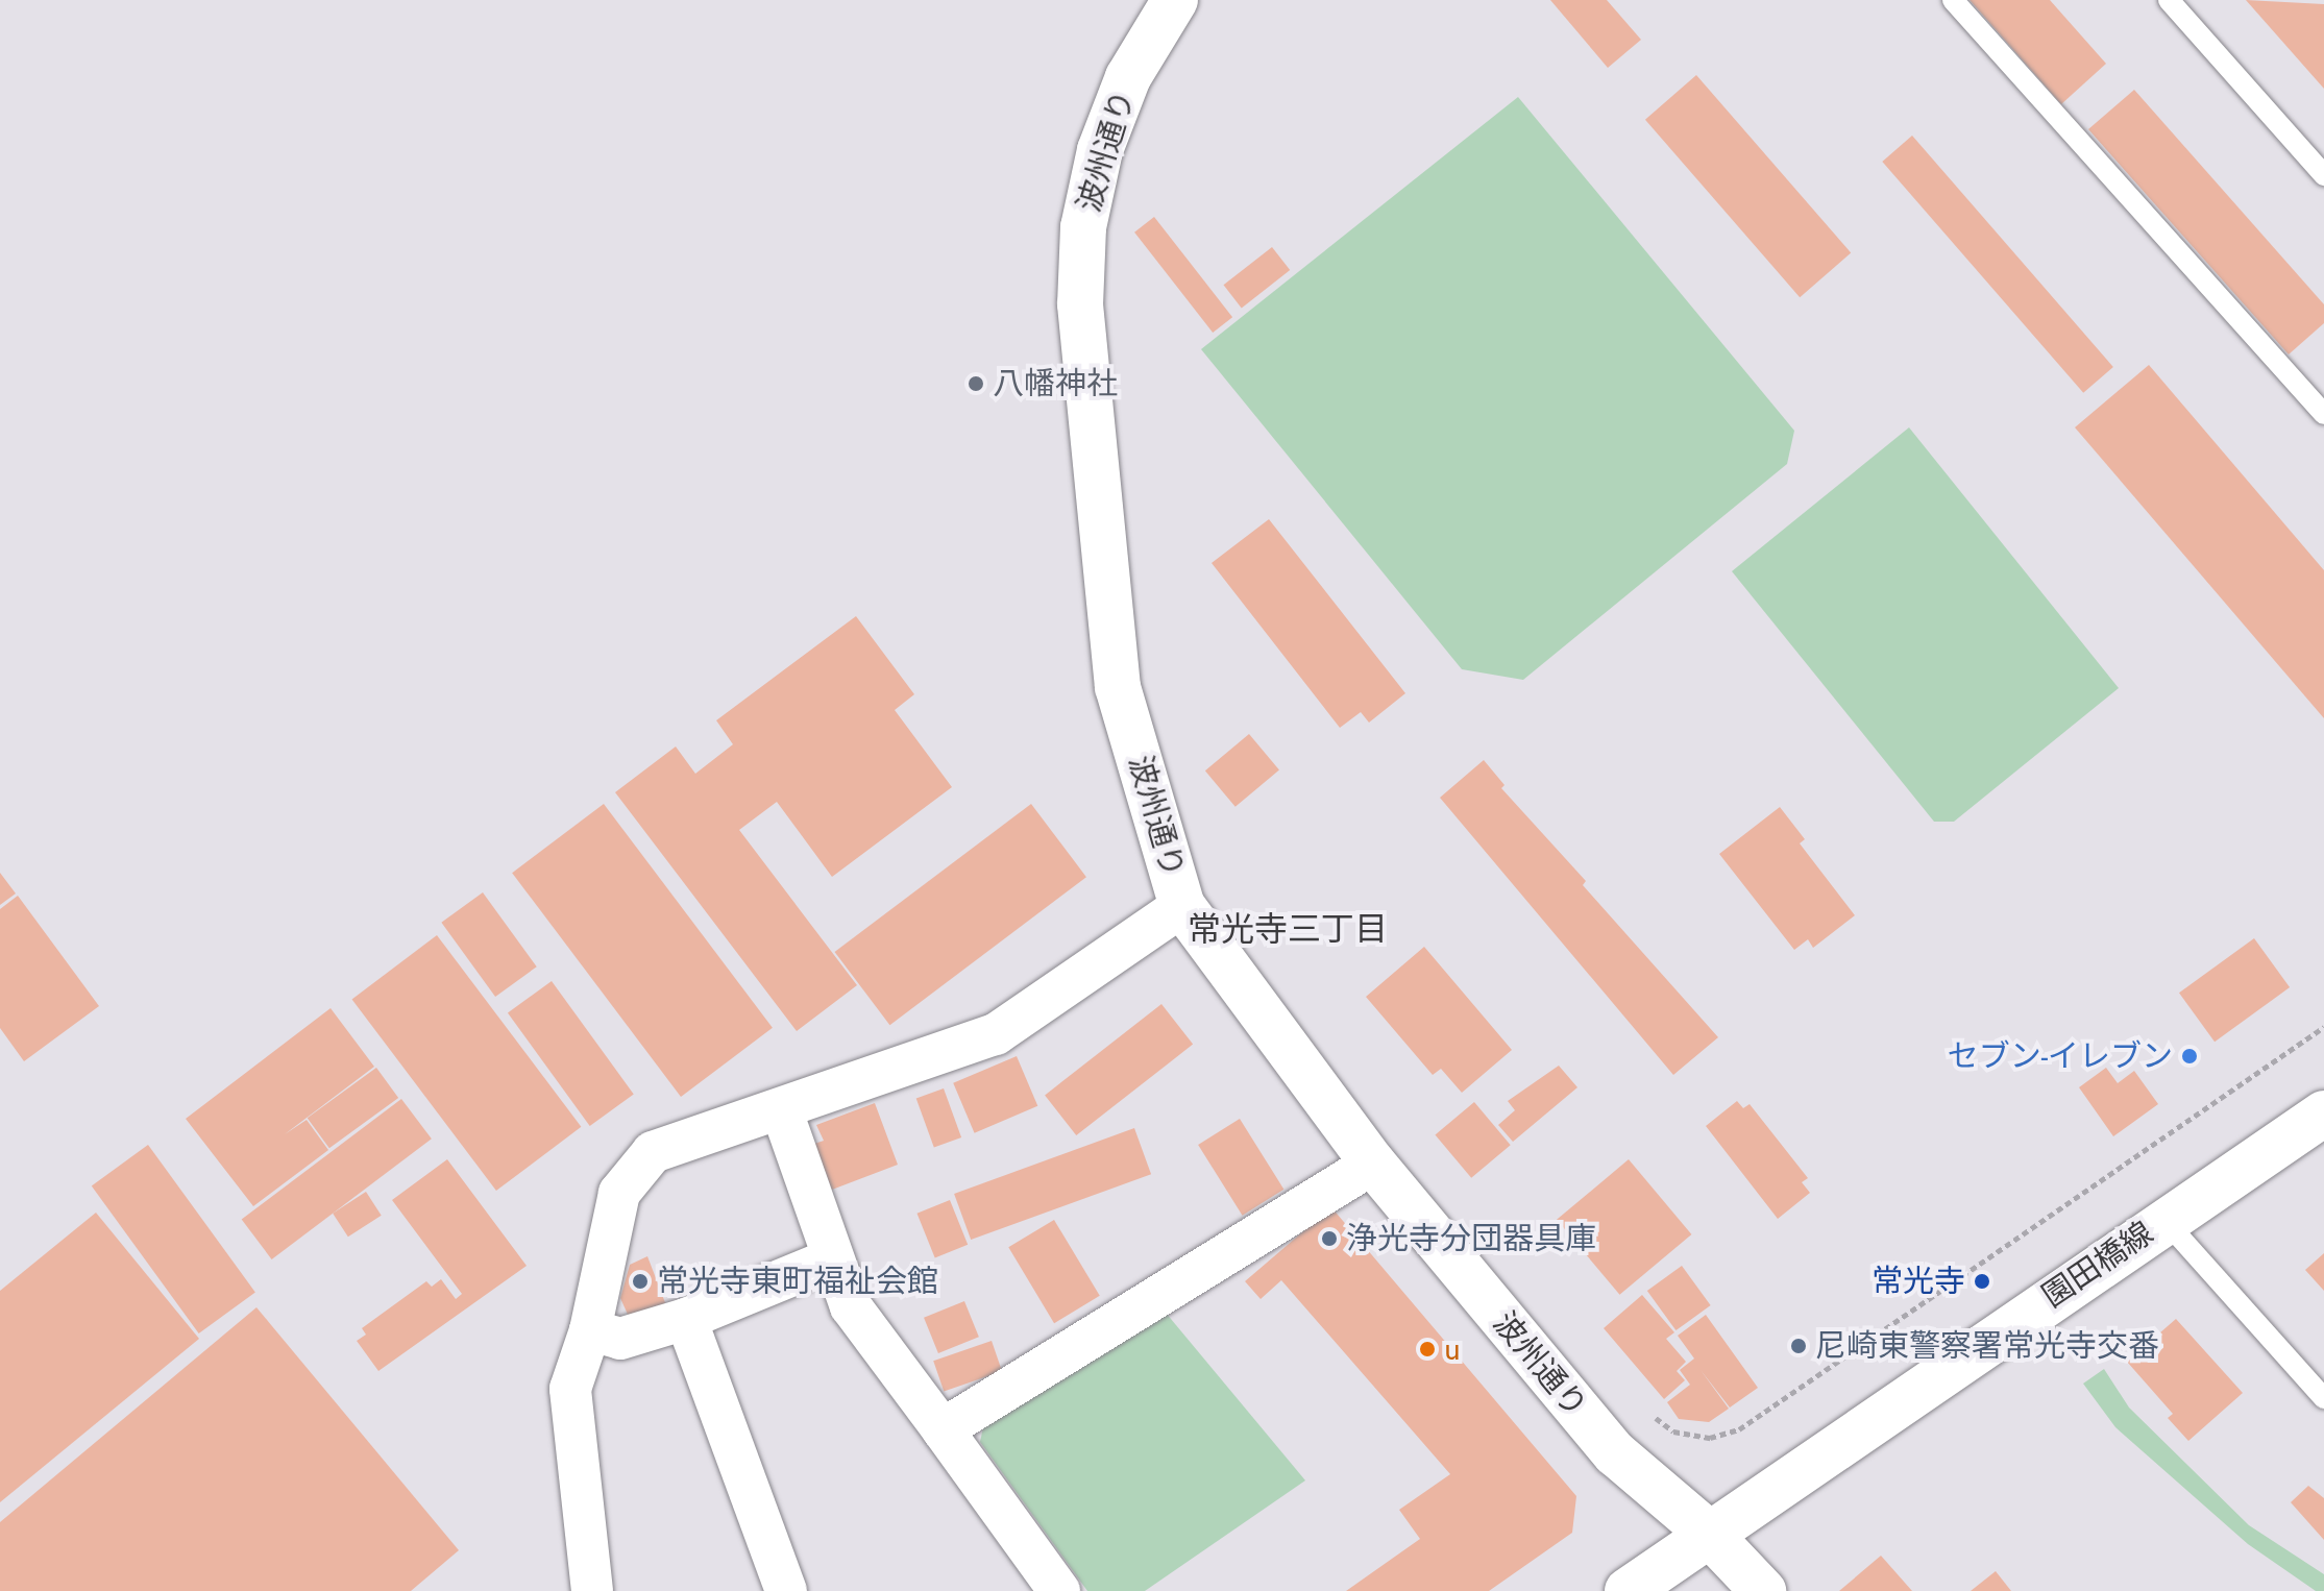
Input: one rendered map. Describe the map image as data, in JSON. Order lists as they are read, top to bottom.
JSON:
{
  "streets": {
    "street": ["波州通り", "園田橋線"]
  },
  "crossings": [
    ["波州通り", "園田橋線"]
  ],
  "districts": ["常光寺三丁目"],
  "places": [
    "八幡神社",
    "セブン-イレブン",
    "浄光寺分団器具庫",
    "常光寺東町福祉会館",
    "常光寺",
    "尼崎東警察署常光寺交番",
    "u"
  ]
}
